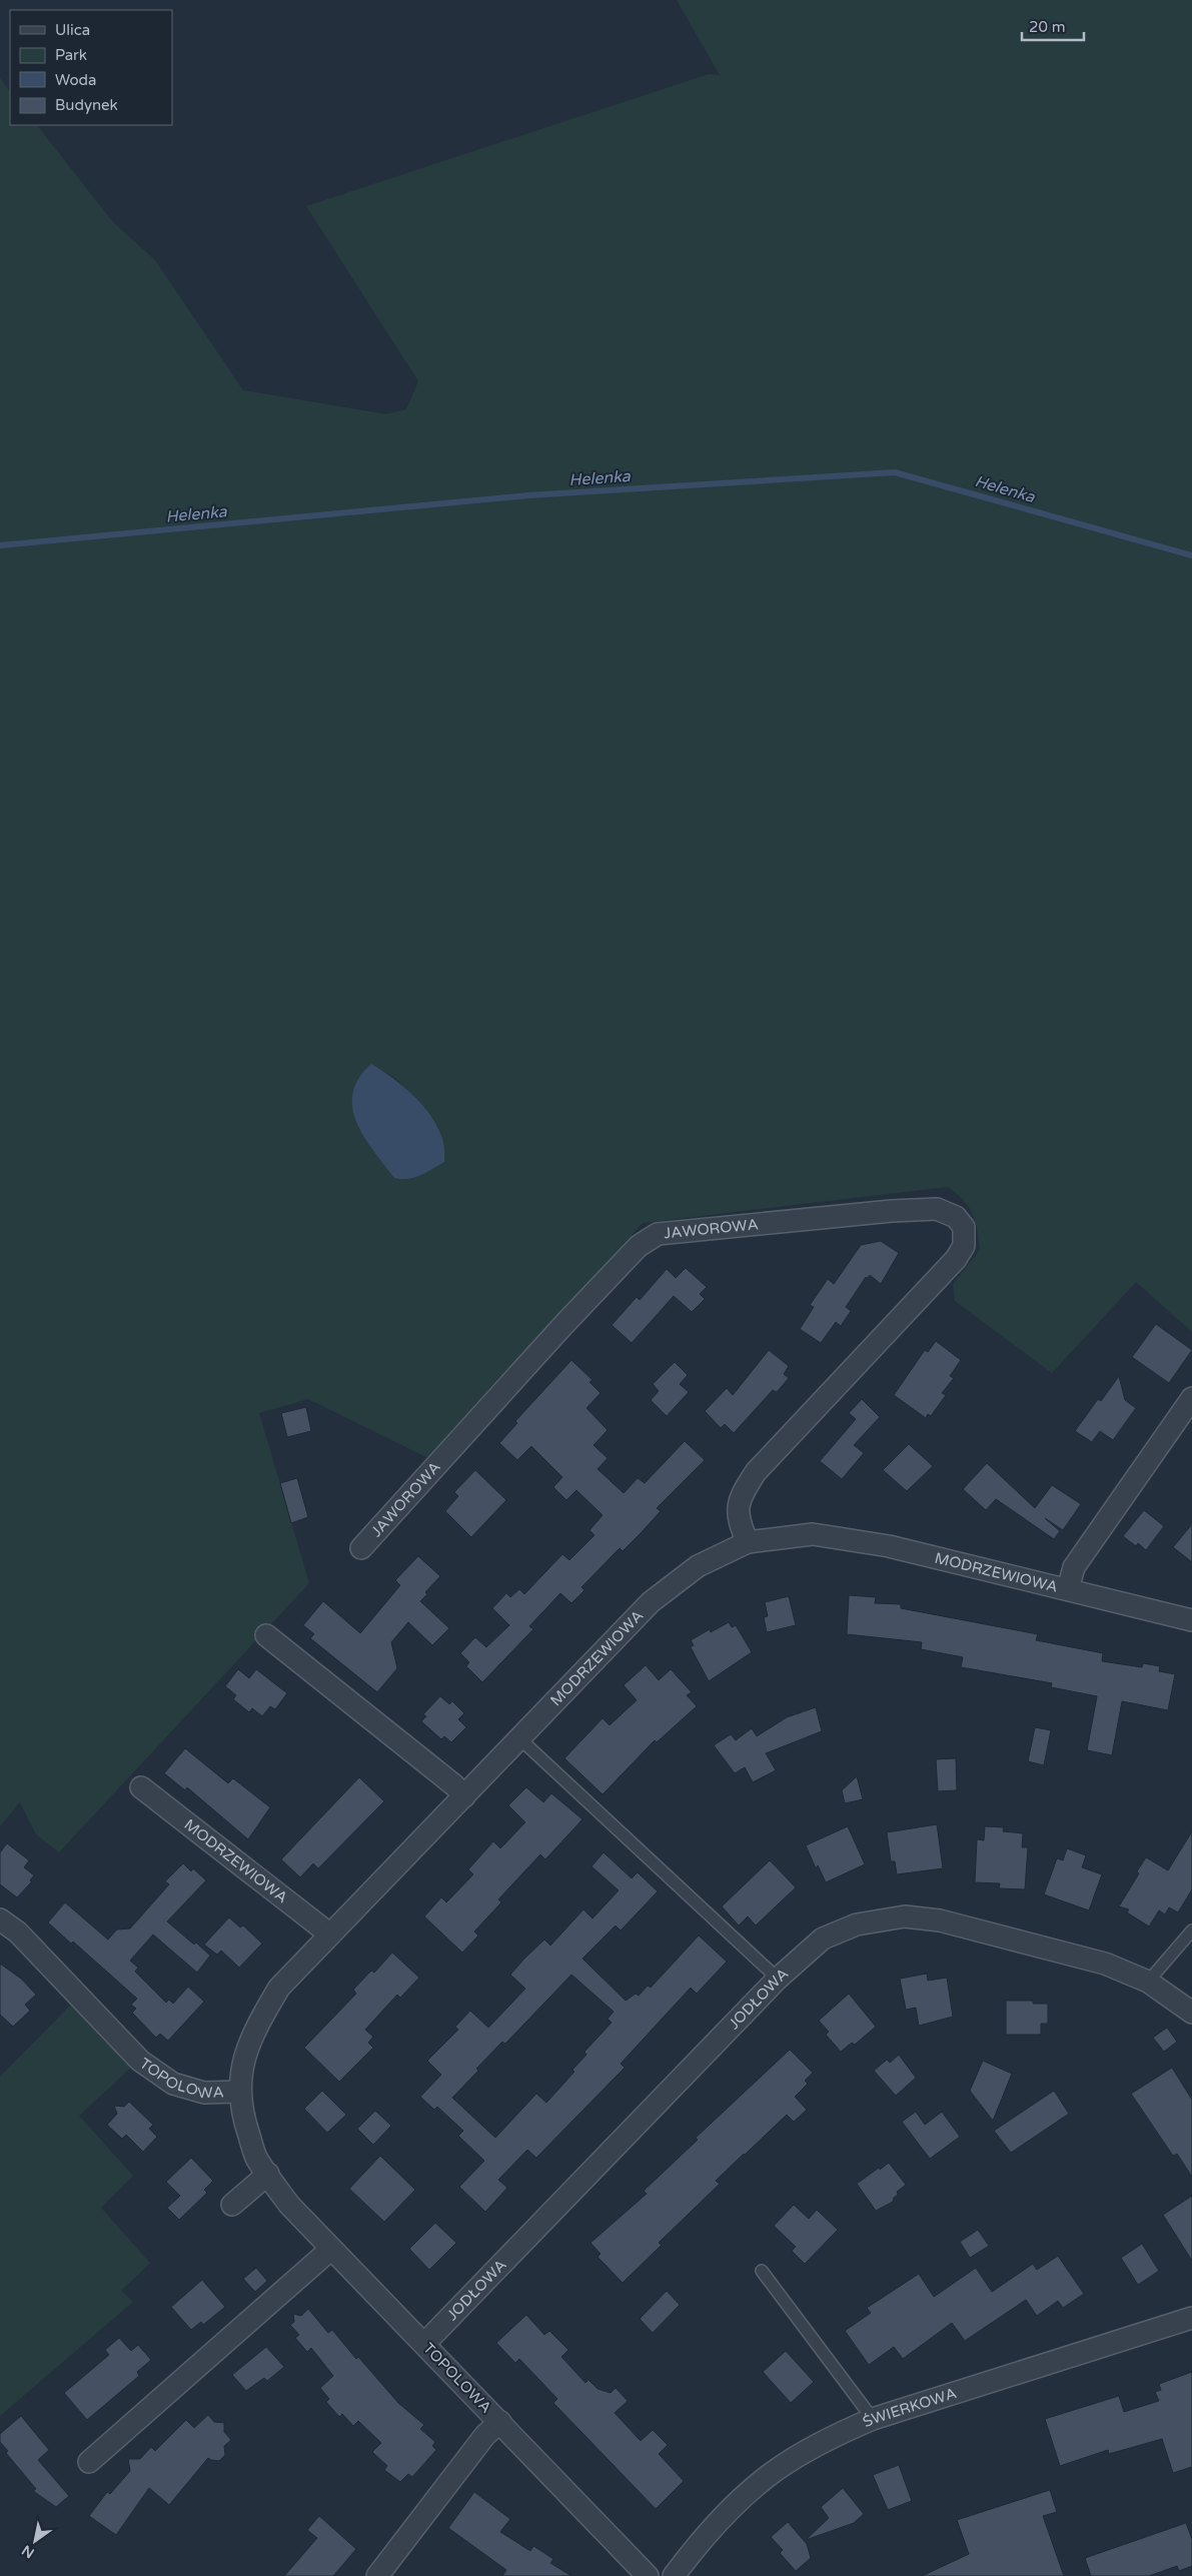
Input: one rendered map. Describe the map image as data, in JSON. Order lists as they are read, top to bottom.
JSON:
{
  "streets": {
    "street": [
      "JAWOROWA",
      "MODRZEWIOWA",
      "JODŁOWA",
      "TOPOLOWA",
      "ŚWIERKOWA"
    ]
  },
  "crossings": [
    ["JAWOROWA", "MODRZEWIOWA"],
    ["MODRZEWIOWA", "TOPOLOWA"],
    ["JODŁOWA", "TOPOLOWA"]
  ],
  "water": ["Helenka"],
  "legend": [
    "Ulica",
    "Park",
    "Woda",
    "Budynek"
  ],
  "scale_bar": "20 m",
  "north": "bottom left"
}
